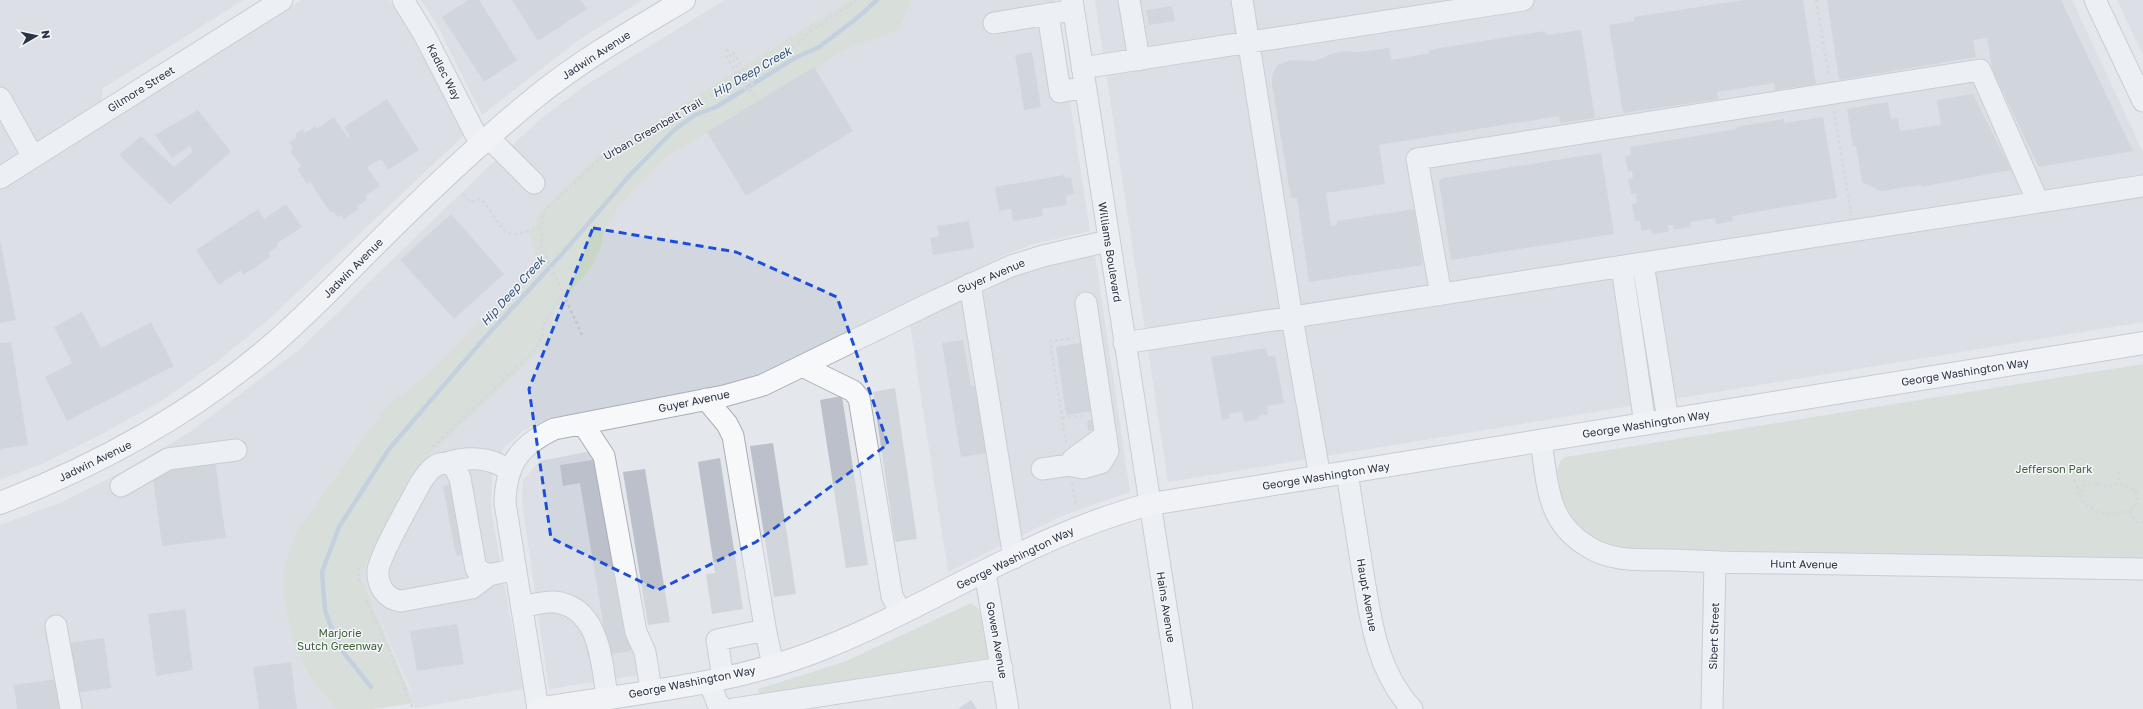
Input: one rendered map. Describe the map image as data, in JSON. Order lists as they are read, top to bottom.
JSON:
{
  "streets": {
    "main road": ["Jadwin Avenue", "George Washington Way"],
    "street": [
      "Kadlec Way",
      "Gilmore Street",
      "Williams Boulevard",
      "Guyer Avenue",
      "Hunt Avenue",
      "Haupt Avenue",
      "Hains Avenue",
      "Sibert Street",
      "Gowen Avenue"
    ],
    "path": ["Urban Greenbelt Trail"]
  },
  "crossings": [
    ["Jadwin Avenue", "Kadlec Way"],
    ["Williams Boulevard", "Guyer Avenue"],
    ["Williams Boulevard", "George Washington Way"],
    ["Williams Boulevard", "Hains Avenue"],
    ["Guyer Avenue", "George Washington Way"],
    ["George Washington Way", "Hunt Avenue"],
    ["George Washington Way", "Haupt Avenue"],
    ["George Washington Way", "Hains Avenue"],
    ["George Washington Way", "Gowen Avenue"],
    ["Hunt Avenue", "Sibert Street"]
  ],
  "water": ["Hip Deep Creek"],
  "parks": ["Jefferson Park", "Marjorie Sutch Greenway"],
  "north": "right"
}
